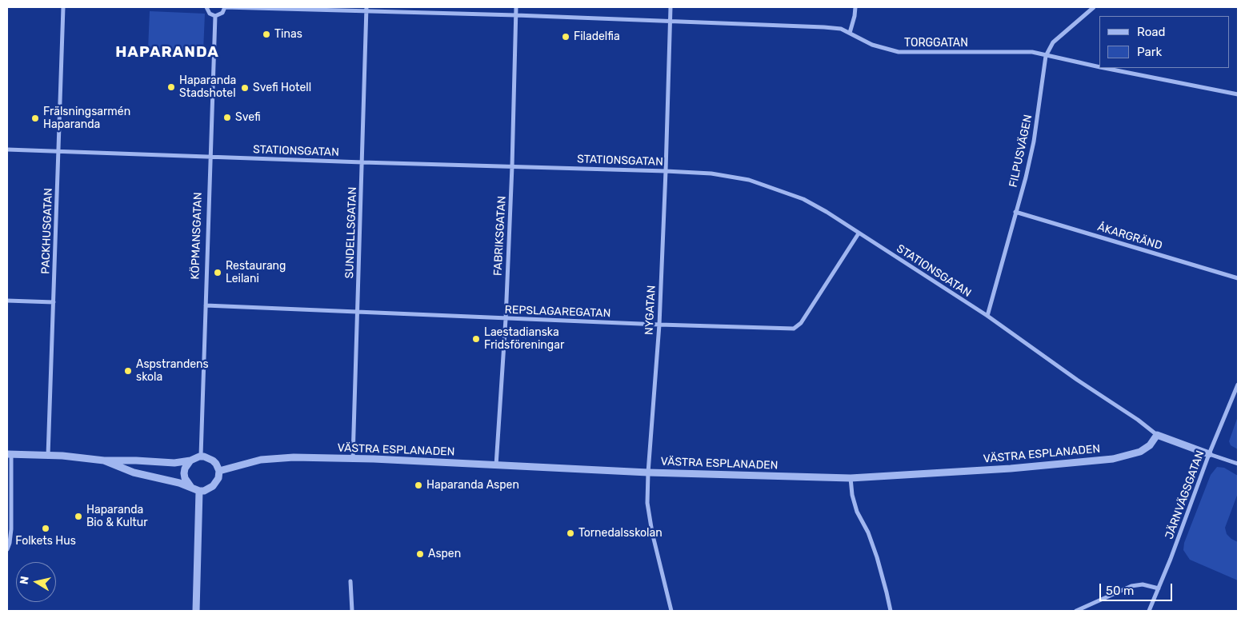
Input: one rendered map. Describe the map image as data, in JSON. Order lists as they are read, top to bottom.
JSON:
{
  "streets": {
    "street": [
      "TORGGATAN",
      "STATIONSGATAN",
      "FILPUSVÄGEN",
      "PACKHUSGATAN",
      "SUNDELLSGATAN",
      "KÖPMANSGATAN",
      "FABRIKSGATAN",
      "ÅKARGRÄND",
      "NYGATAN",
      "REPSLAGAREGATAN",
      "VÄSTRA ESPLANADEN",
      "JÄRNVÄGSGATAN"
    ]
  },
  "crossings": [
    ["TORGGATAN", "FILPUSVÄGEN"],
    ["TORGGATAN", "SUNDELLSGATAN"],
    ["TORGGATAN", "KÖPMANSGATAN"],
    ["TORGGATAN", "FABRIKSGATAN"],
    ["TORGGATAN", "NYGATAN"],
    ["STATIONSGATAN", "FILPUSVÄGEN"],
    ["STATIONSGATAN", "PACKHUSGATAN"],
    ["STATIONSGATAN", "SUNDELLSGATAN"],
    ["STATIONSGATAN", "KÖPMANSGATAN"],
    ["STATIONSGATAN", "FABRIKSGATAN"],
    ["STATIONSGATAN", "NYGATAN"],
    ["STATIONSGATAN", "REPSLAGAREGATAN"],
    ["STATIONSGATAN", "VÄSTRA ESPLANADEN"],
    ["FILPUSVÄGEN", "ÅKARGRÄND"],
    ["SUNDELLSGATAN", "REPSLAGAREGATAN"],
    ["SUNDELLSGATAN", "VÄSTRA ESPLANADEN"],
    ["KÖPMANSGATAN", "REPSLAGAREGATAN"],
    ["KÖPMANSGATAN", "VÄSTRA ESPLANADEN"],
    ["FABRIKSGATAN", "REPSLAGAREGATAN"],
    ["FABRIKSGATAN", "VÄSTRA ESPLANADEN"],
    ["NYGATAN", "REPSLAGAREGATAN"],
    ["NYGATAN", "VÄSTRA ESPLANADEN"]
  ],
  "districts": ["HAPARANDA"],
  "places": [
    "Tinas",
    "Filadelfia",
    "Haparanda Stadshotel",
    "Svefi Hotell",
    "Svefi",
    "Frälsningsarmén Haparanda",
    "Restaurang Leilani",
    "Laestadianska Fridsföreningar",
    "Aspstrandens skola",
    "Haparanda Aspen",
    "Haparanda Bio & Kultur",
    "Folkets Hus",
    "Tornedalsskolan",
    "Aspen"
  ],
  "legend": ["Road", "Park"],
  "scale_bar": "50 m",
  "north": "left"
}
